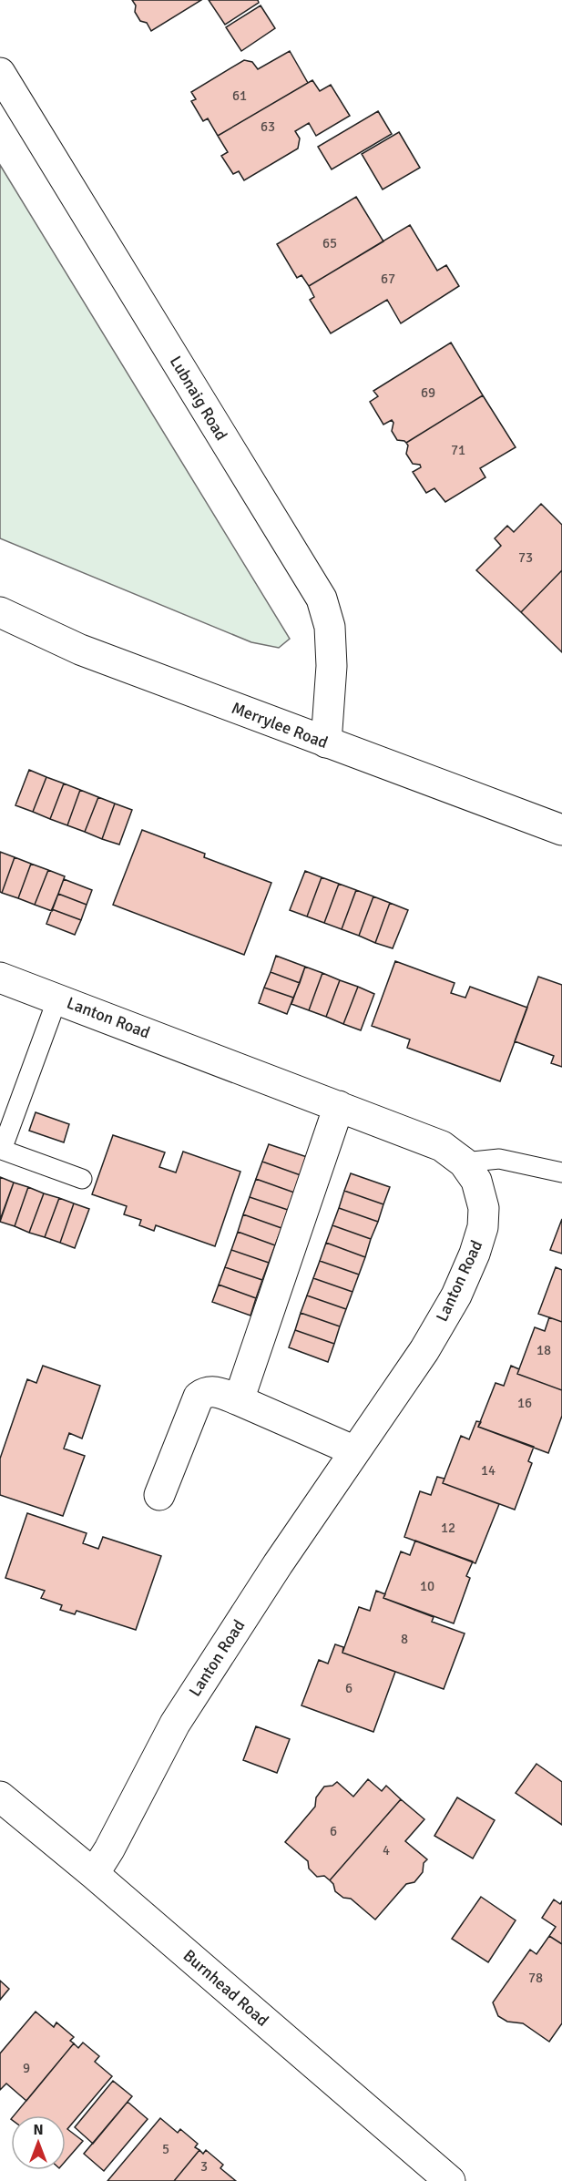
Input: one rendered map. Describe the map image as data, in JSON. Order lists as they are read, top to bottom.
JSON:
{
  "streets": {
    "street": [
      "Lubnaig Road",
      "Merrylee Road",
      "Lanton Road",
      "Burnhead Road"
    ]
  },
  "crossings": [
    ["Lubnaig Road", "Merrylee Road"],
    ["Lanton Road", "Burnhead Road"]
  ],
  "house_numbers": [
    "61",
    "63",
    "65",
    "67",
    "69",
    "71",
    "73",
    "18",
    "16",
    "14",
    "12",
    "10",
    "8",
    "6",
    "6",
    "4",
    "78",
    "9",
    "5",
    "3"
  ],
  "north": "top"
}
